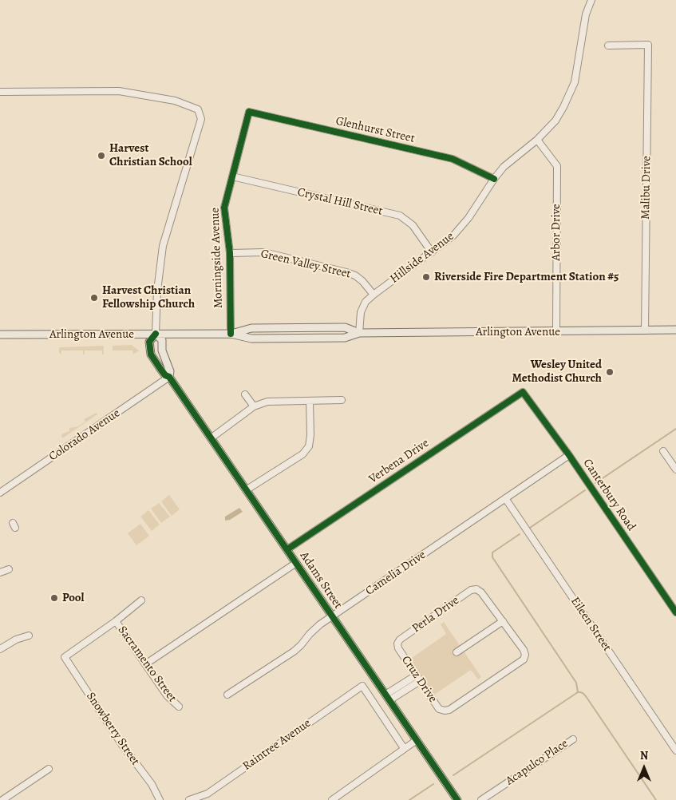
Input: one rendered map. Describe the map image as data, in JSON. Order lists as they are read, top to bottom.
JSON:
{
  "streets": {
    "main road": ["Arlington Avenue", "Adams Street"],
    "street": [
      "Glenhurst Street",
      "Malibu Drive",
      "Crystal Hill Street",
      "Arbor Drive",
      "Morningside Avenue",
      "Hillside Avenue",
      "Green Valley Street",
      "Colorado Avenue",
      "Verbena Drive",
      "Canterbury Road",
      "Camelia Drive",
      "Perla Drive",
      "Eileen Street",
      "Sacramento Street",
      "Cruz Drive",
      "Snowberry Street",
      "Raintree Avenue",
      "Acapulco Place"
    ]
  },
  "crossings": [
    ["Glenhurst Street", "Morningside Avenue"],
    ["Glenhurst Street", "Hillside Avenue"],
    ["Malibu Drive", "Arlington Avenue"],
    ["Crystal Hill Street", "Morningside Avenue"],
    ["Crystal Hill Street", "Hillside Avenue"],
    ["Arbor Drive", "Hillside Avenue"],
    ["Arbor Drive", "Arlington Avenue"],
    ["Morningside Avenue", "Green Valley Street"],
    ["Morningside Avenue", "Arlington Avenue"],
    ["Hillside Avenue", "Green Valley Street"],
    ["Hillside Avenue", "Arlington Avenue"],
    ["Arlington Avenue", "Adams Street"],
    ["Colorado Avenue", "Adams Street"],
    ["Verbena Drive", "Canterbury Road"],
    ["Verbena Drive", "Adams Street"],
    ["Canterbury Road", "Camelia Drive"],
    ["Camelia Drive", "Adams Street"],
    ["Camelia Drive", "Eileen Street"],
    ["Perla Drive", "Cruz Drive"],
    ["Sacramento Street", "Snowberry Street"]
  ],
  "places": [
    "Harvest Christian School",
    "Riverside Fire Department Station #5",
    "Harvest Christian Fellowship Church",
    "Wesley United Methodist Church",
    "Pool"
  ],
  "north": "top"
}
